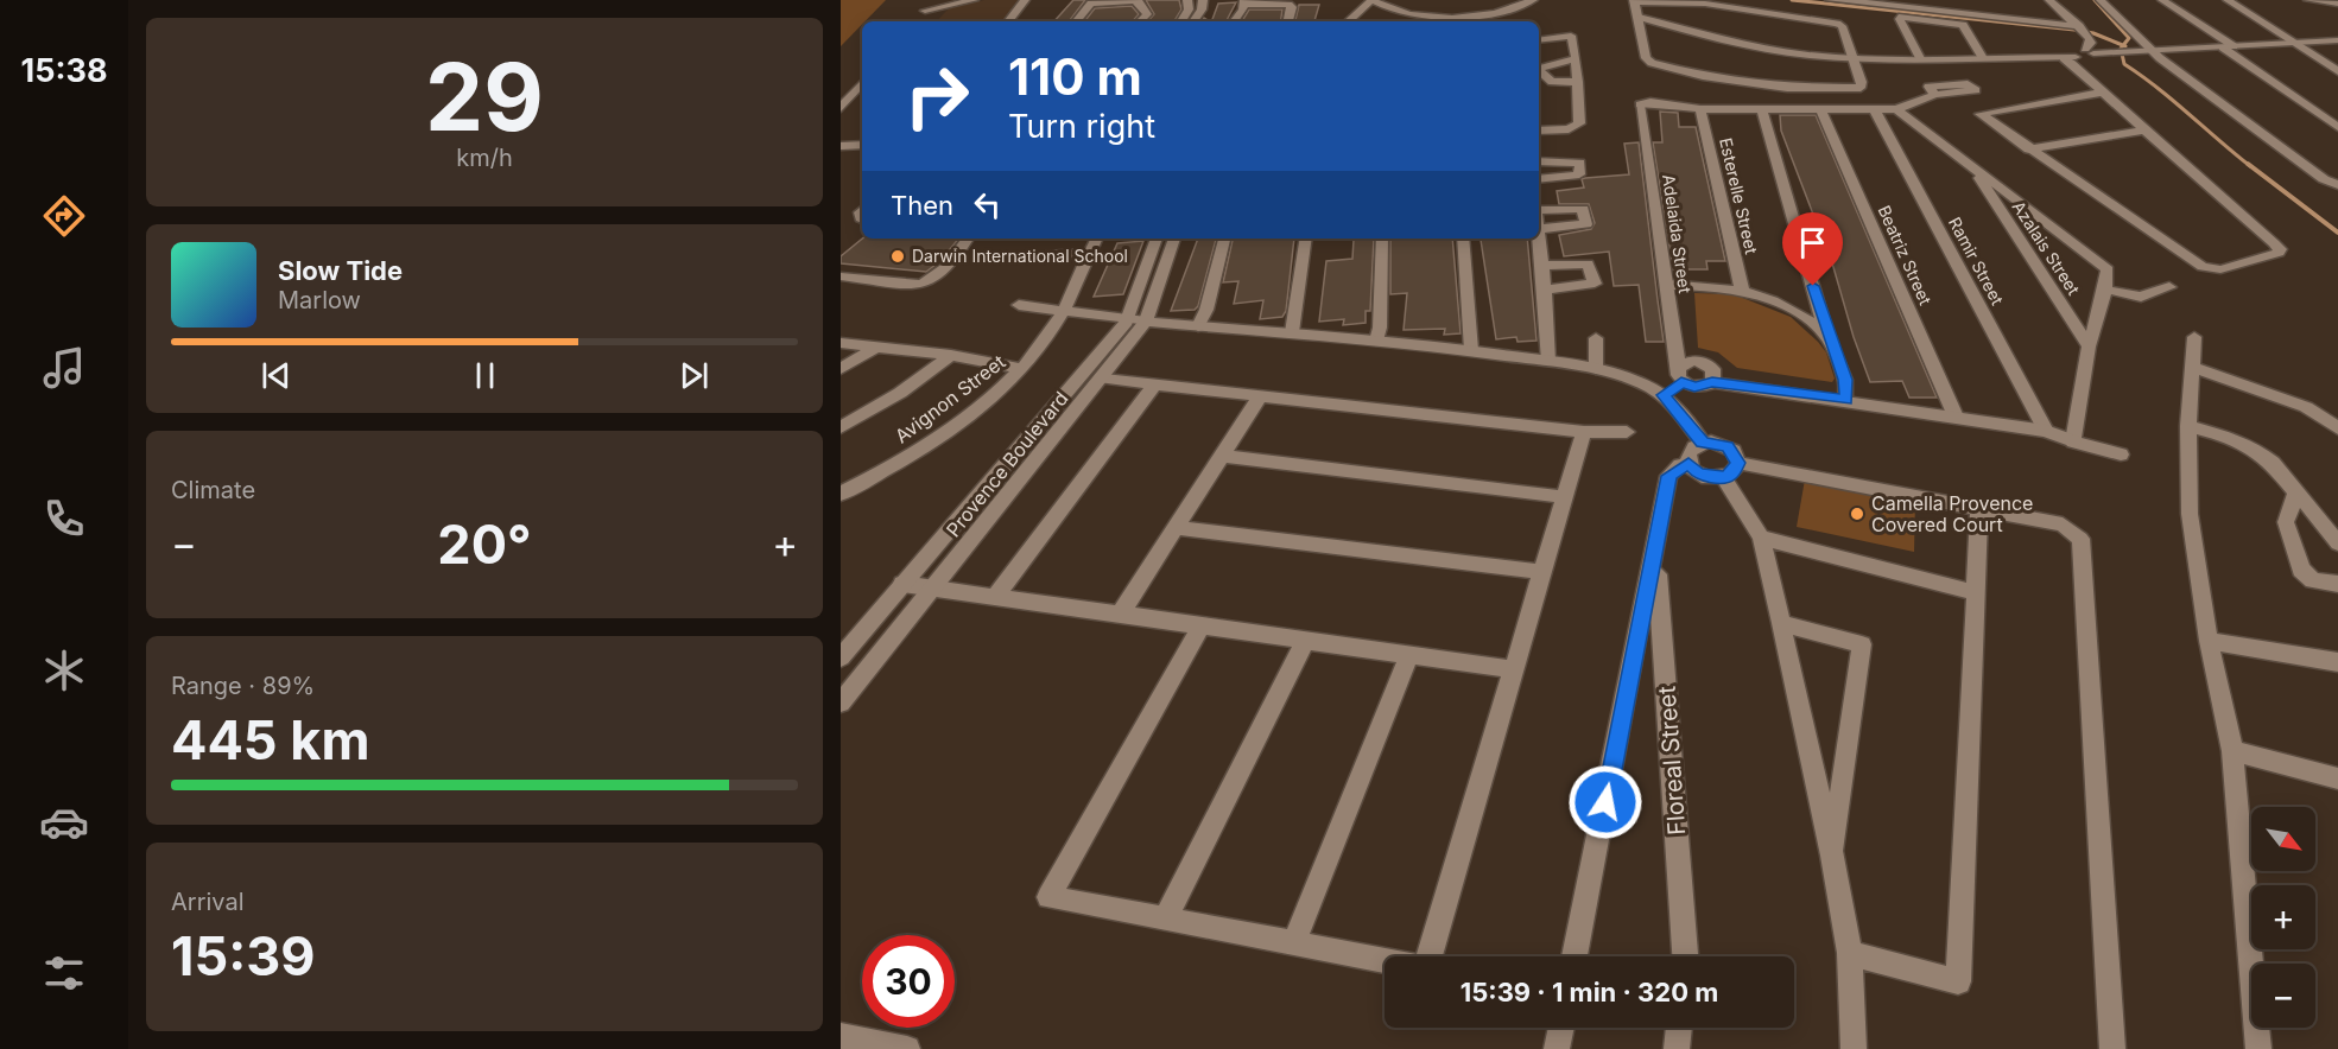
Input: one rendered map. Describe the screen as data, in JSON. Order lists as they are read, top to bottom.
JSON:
{
  "streets": {
    "street": [
      "Esterelle Street",
      "Adelaida Street",
      "Azalais Street",
      "Beatriz Street",
      "Ramir Street",
      "Avignon Street",
      "Provence Boulevard",
      "Floreal Street"
    ]
  },
  "crossings": [
    ["Esterelle Street", "Adelaida Street"]
  ],
  "places": ["Darwin International School", "Camella Provence Covered Court"],
  "north": "bottom right",
  "page": {
    "tabs": "15:38",
    "tile": [
      ["29", "km/h"],
      "Climate",
      ["Range · 89%", "445 km"],
      ["Arrival", "15:39"]
    ],
    "turn": ["110 m", "Turn right"],
    "then": "Then",
    "song": ["Slow Tide", "Marlow"],
    "heat": ["−", "20°", "+"],
    "map_buttons": ["+", "−"],
    "limit": "30",
    "trip": "15:39 · 1 min · 320 m"
  }
}
